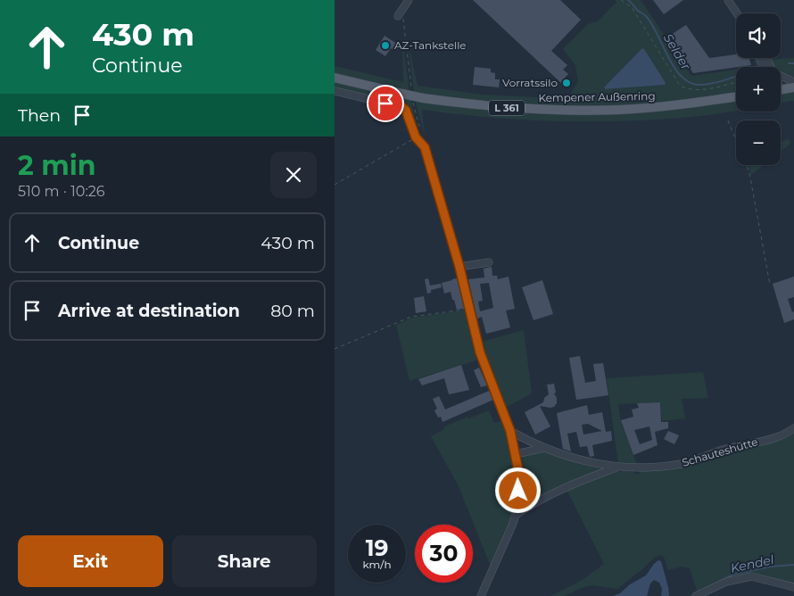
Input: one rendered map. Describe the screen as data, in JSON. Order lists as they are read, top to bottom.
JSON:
{
  "streets": {
    "main road": ["Kempener Außenring", "L 361"],
    "street": ["Schauteshütte"]
  },
  "water": ["Selder", "Kendel"],
  "places": ["AZ-Tankstelle", "Vorratssilo"],
  "page": {
    "turn": ["430 m", "Continue"],
    "map_buttons": ["+", "−"],
    "then": "Then",
    "heading": ["2 min", "510 m · 10:26"],
    "list": [
      {
        "name": "Continue",
        "value": "430 m"
      },
      {
        "name": "Arrive at destination",
        "value": "80 m"
      }
    ],
    "speed": "19 km/h",
    "limit": "30",
    "buttons": ["Exit", "Share"]
  }
}
